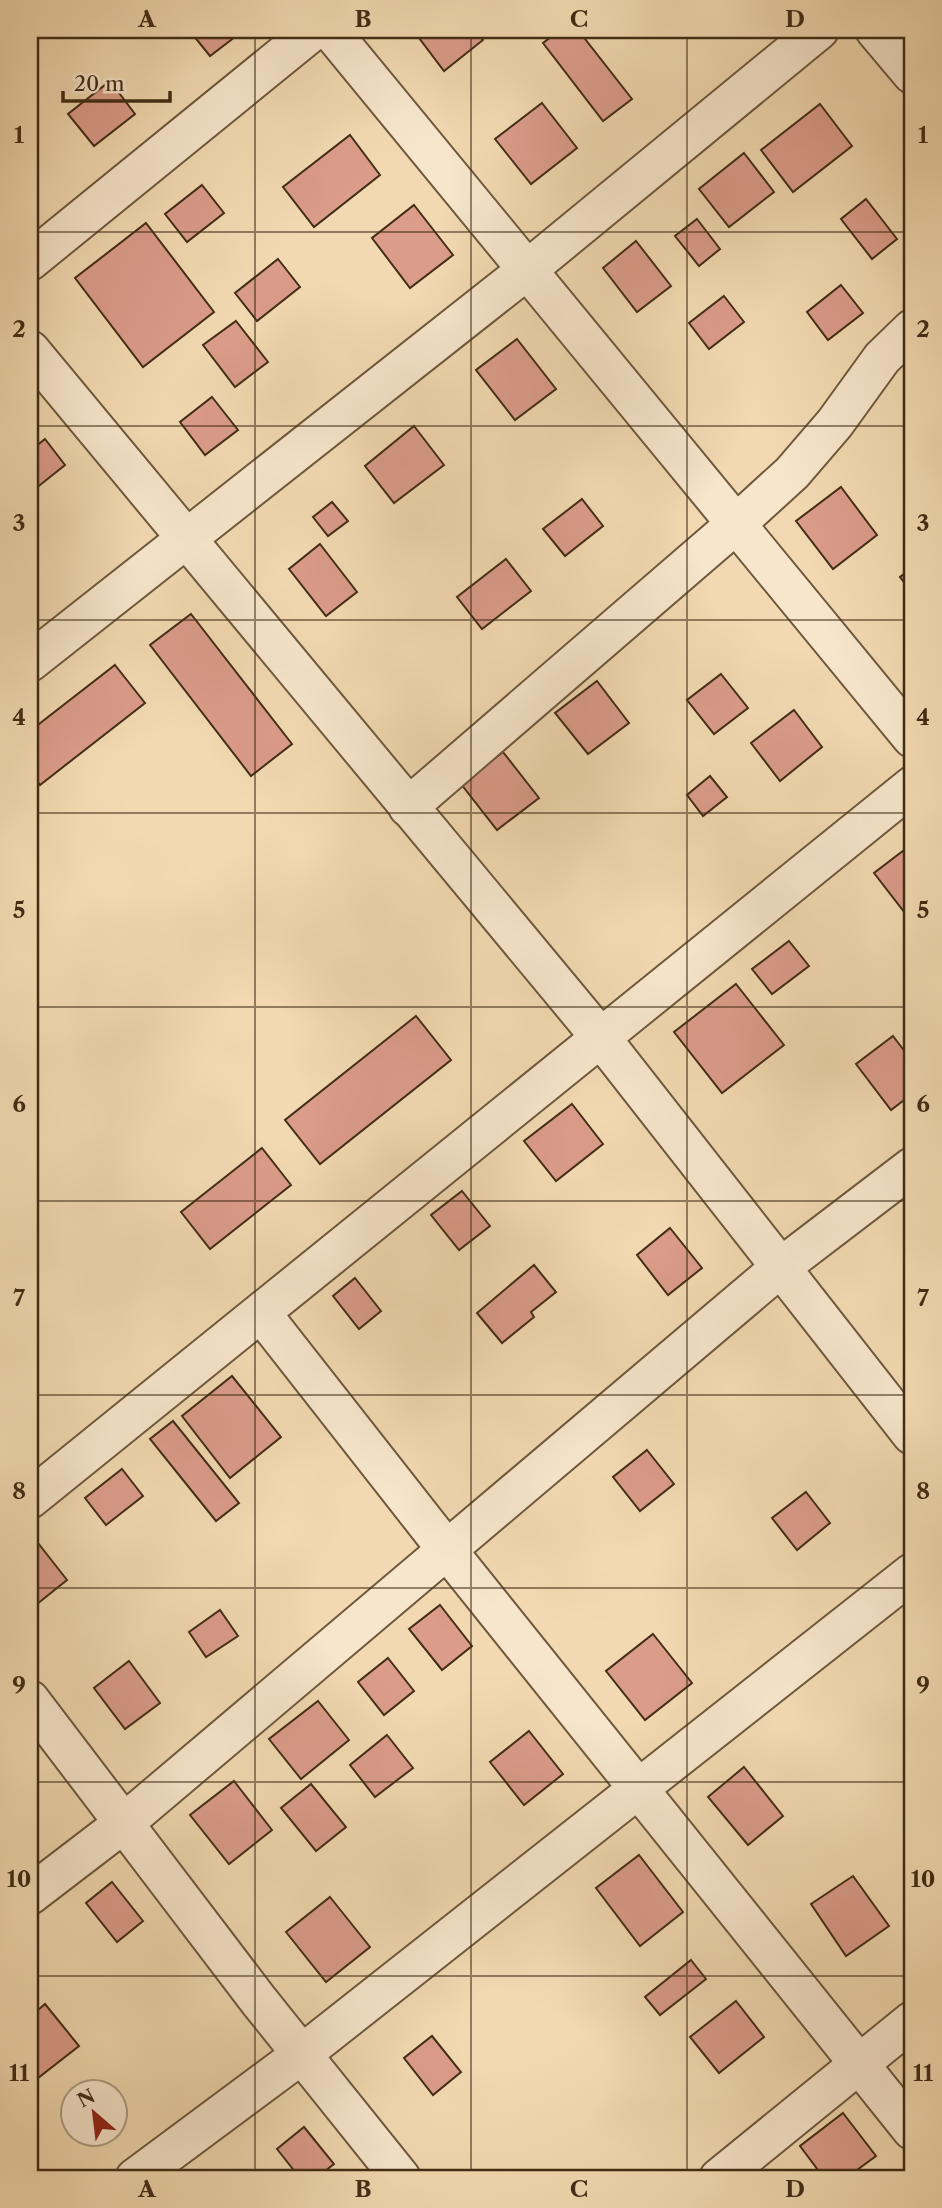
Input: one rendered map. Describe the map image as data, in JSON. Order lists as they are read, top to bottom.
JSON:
{
  "scale_bar": "20 m",
  "north": "top left",
  "grid": {
    "columns": [
      "A",
      "B",
      "C",
      "D"
    ],
    "rows": [
      "1",
      "2",
      "3",
      "4",
      "5",
      "6",
      "7",
      "8",
      "9",
      "10",
      "11"
    ]
  }
}
